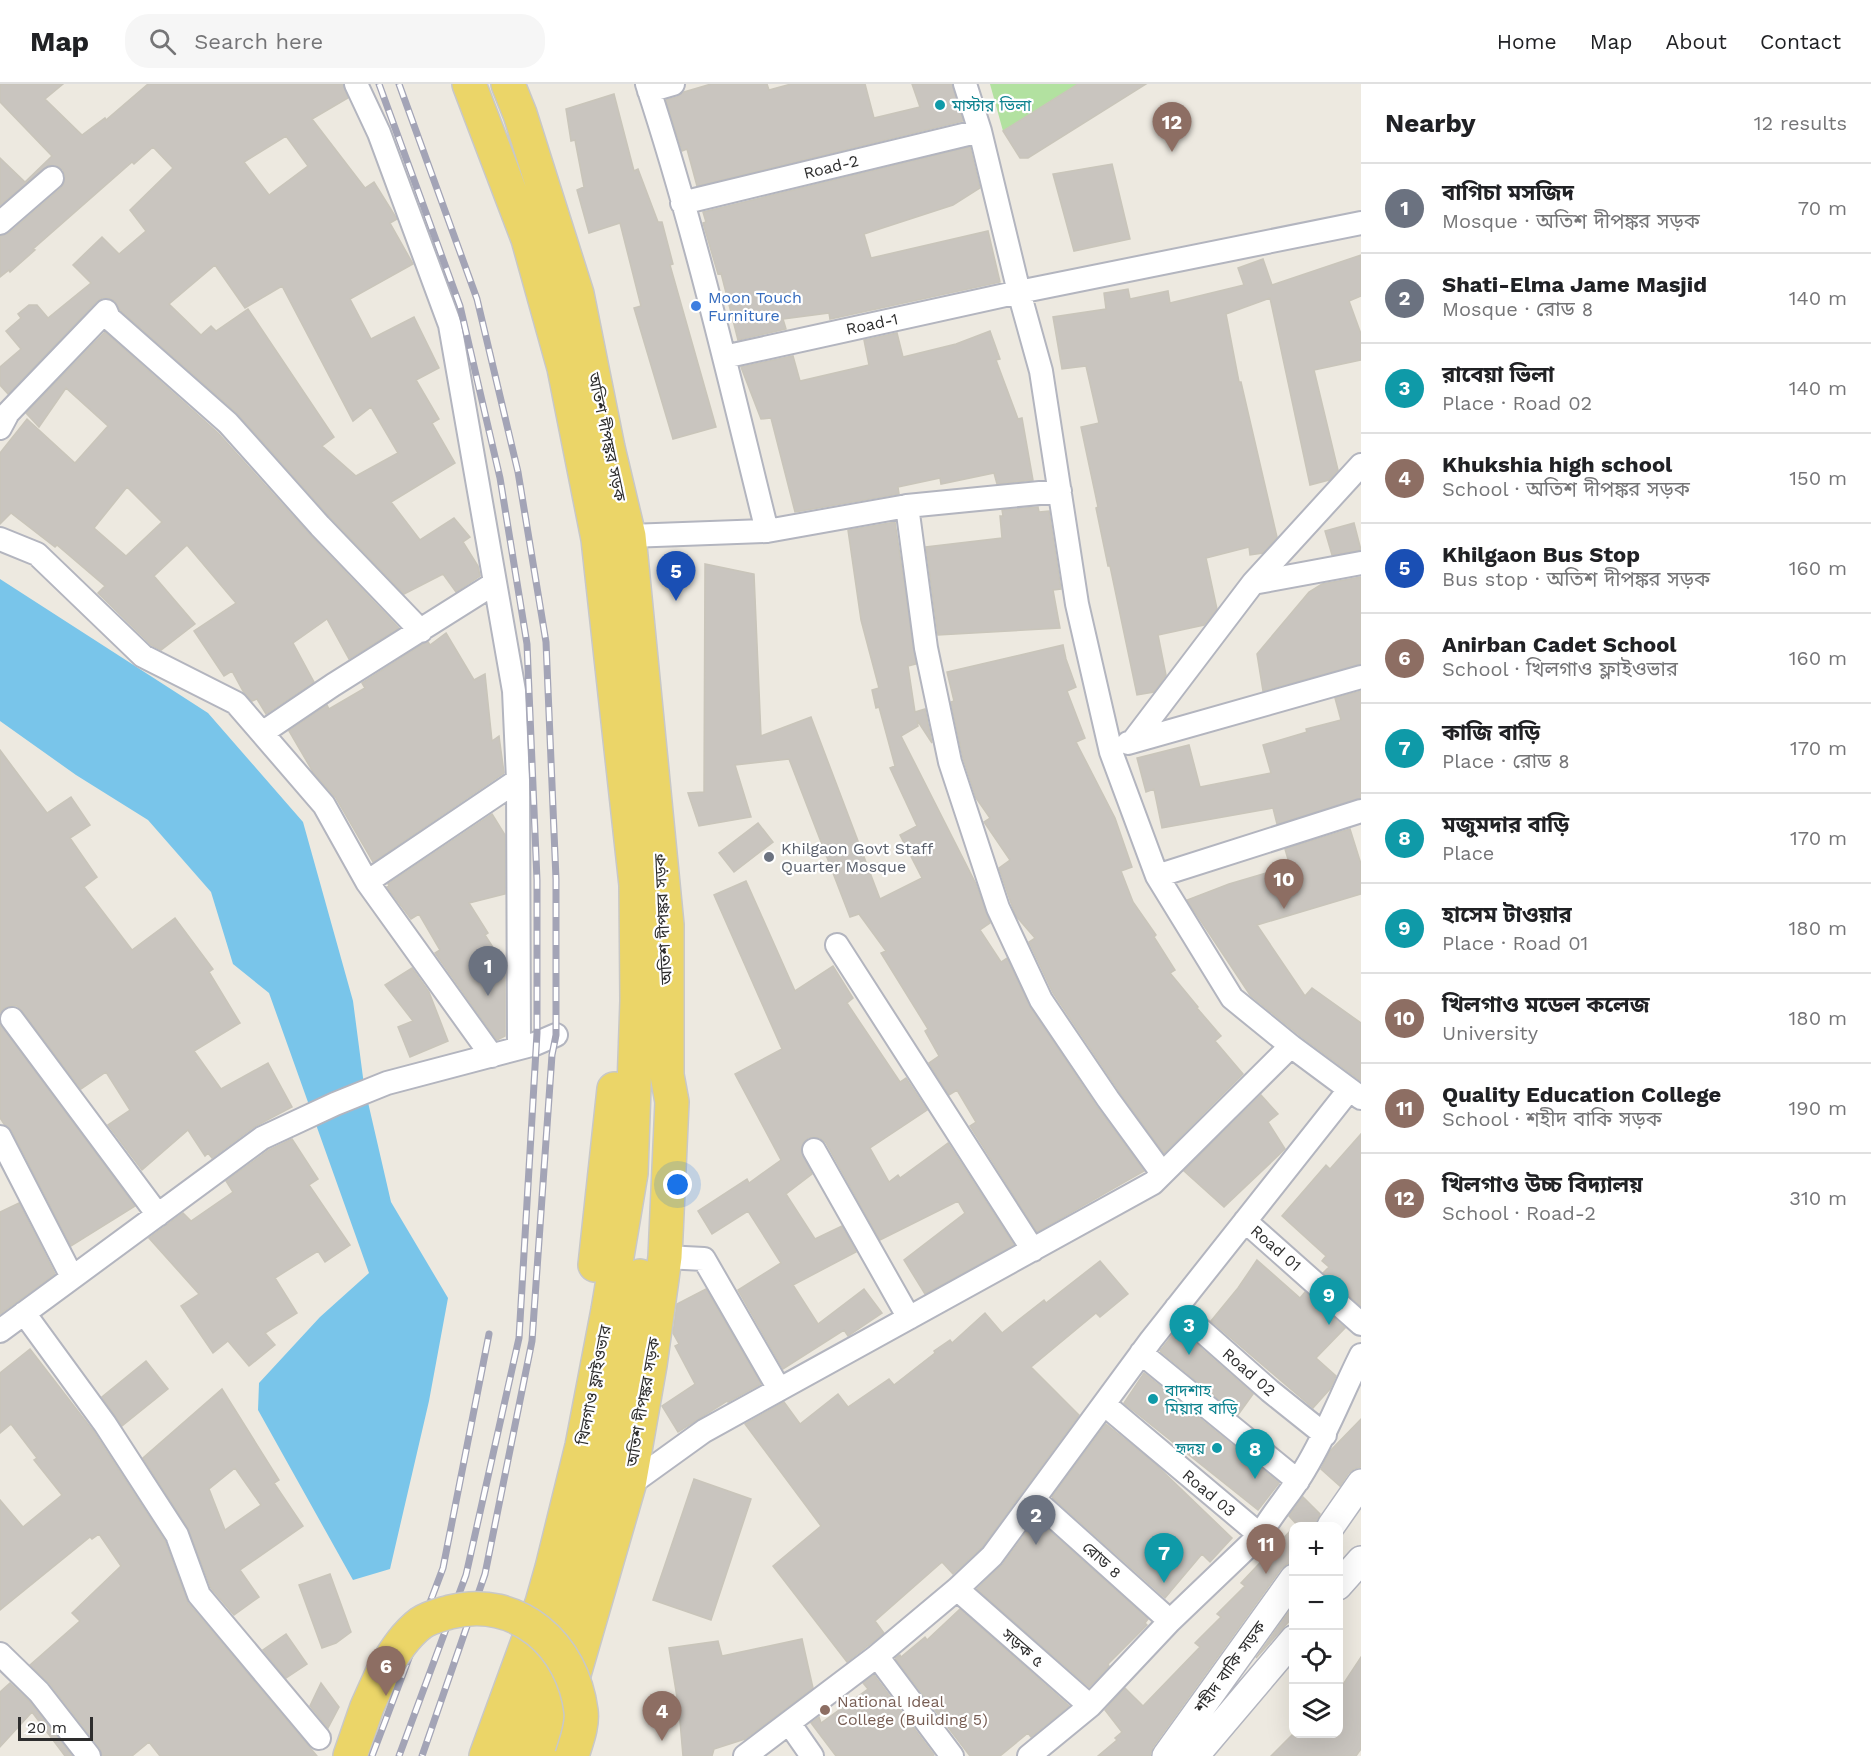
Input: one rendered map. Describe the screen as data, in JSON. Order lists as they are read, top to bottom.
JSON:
{
  "streets": {
    "main road": ["অতিশ দীপঙ্কর সড়ক", "খিলগাও ফ্লাইওভার"],
    "street": [
      "Road-2",
      "Road-1",
      "Road 01",
      "Road 02",
      "Road 03",
      "রোড ৪",
      "সড়ক ৫",
      "শহীদ বাকি সড়ক"
    ]
  },
  "crossings": [
    ["অতিশ দীপঙ্কর সড়ক", "খিলগাও ফ্লাইওভার"]
  ],
  "places": [
    "মাস্টার ভিলা",
    "Moon Touch Furniture",
    "Khilgaon Govt Staff Quarter Mosque",
    "বাদশাহ মিয়ার বাড়ি",
    "হৃদয়",
    "National Ideal College (Building 5)"
  ],
  "scale_bar": "20 m",
  "page": {
    "header": "Map",
    "search": "Search here",
    "nav": [
      "Home",
      "Map",
      "About",
      "Contact"
    ],
    "heading": ["Nearby", "12 results"],
    "pins": [
      "12",
      "5",
      "10",
      "1",
      "9",
      "3",
      "8",
      "2",
      "11",
      "7",
      "6",
      "4"
    ],
    "list": [
      {
        "mark": "1",
        "name": "বাগিচা মসজিদ",
        "note": "Mosque · অতিশ দীপঙ্কর সড়ক",
        "value": "70 m"
      },
      {
        "mark": "2",
        "name": "Shati-Elma Jame Masjid",
        "note": "Mosque · রোড ৪",
        "value": "140 m"
      },
      {
        "mark": "3",
        "name": "রাবেয়া ভিলা",
        "note": "Place · Road 02",
        "value": "140 m"
      },
      {
        "mark": "4",
        "name": "Khukshia high school",
        "note": "School · অতিশ দীপঙ্কর সড়ক",
        "value": "150 m"
      },
      {
        "mark": "5",
        "name": "Khilgaon Bus Stop",
        "note": "Bus stop · অতিশ দীপঙ্কর সড়ক",
        "value": "160 m"
      },
      {
        "mark": "6",
        "name": "Anirban Cadet School",
        "note": "School · খিলগাও ফ্লাইওভার",
        "value": "160 m"
      },
      {
        "mark": "7",
        "name": "কাজি বাড়ি",
        "note": "Place · রোড ৪",
        "value": "170 m"
      },
      {
        "mark": "8",
        "name": "মজুমদার বাড়ি",
        "note": "Place",
        "value": "170 m"
      },
      {
        "mark": "9",
        "name": "হাসেম টাওয়ার",
        "note": "Place · Road 01",
        "value": "180 m"
      },
      {
        "mark": "10",
        "name": "খিলগাও মডেল কলেজ",
        "note": "University",
        "value": "180 m"
      },
      {
        "mark": "11",
        "name": "Quality Education College",
        "note": "School · শহীদ বাকি সড়ক",
        "value": "190 m"
      },
      {
        "mark": "12",
        "name": "খিলগাও উচ্চ বিদ্যালয়",
        "note": "School · Road-2",
        "value": "310 m"
      }
    ],
    "map_buttons": ["+", "−"],
    "scale": "20 m"
  }
}
